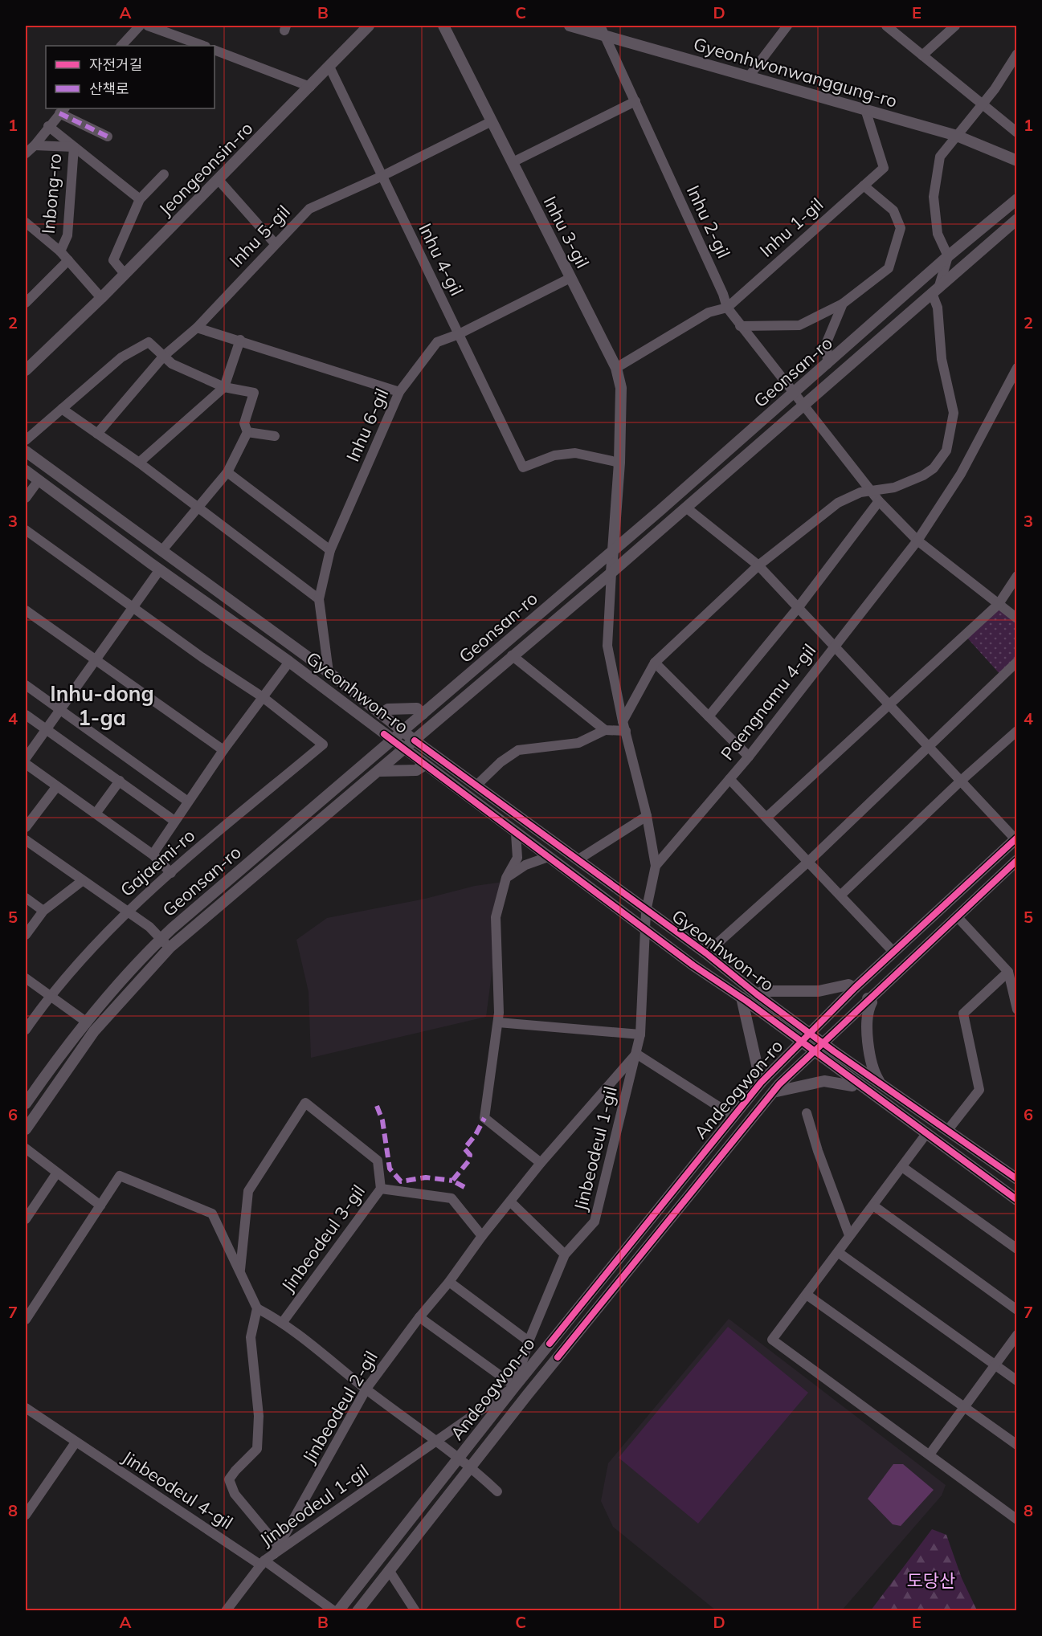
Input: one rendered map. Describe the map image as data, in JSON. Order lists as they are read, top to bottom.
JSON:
{
  "streets": {
    "street": [
      "Gyeonhwonwanggung-ro",
      "Jeongeonsin-ro",
      "Inbong-ro",
      "Inhu 2-gil",
      "Inhu 1-gil",
      "Inhu 3-gil",
      "Inhu 5-gil",
      "Inhu 4-gil",
      "Geonsan-ro",
      "Inhu 6-gil",
      "Gyeonhwon-ro",
      "Paengnamu 4-gil",
      "Gajaemi-ro",
      "Andeogwon-ro",
      "Jinbeodeul 1-gil",
      "Jinbeodeul 3-gil",
      "Jinbeodeul 2-gil",
      "Jinbeodeul 4-gil"
    ]
  },
  "crossings": [
    ["Gyeonhwonwanggung-ro", "Inhu 2-gil"],
    ["Gyeonhwonwanggung-ro", "Inhu 1-gil"],
    ["Jeongeonsin-ro", "Inbong-ro"],
    ["Jeongeonsin-ro", "Inhu 4-gil"],
    ["Inhu 2-gil", "Inhu 1-gil"],
    ["Inhu 2-gil", "Geonsan-ro"],
    ["Inhu 2-gil", "Paengnamu 4-gil"],
    ["Inhu 1-gil", "Inhu 3-gil"],
    ["Inhu 3-gil", "Inhu 5-gil"],
    ["Inhu 3-gil", "Inhu 4-gil"],
    ["Inhu 3-gil", "Geonsan-ro"],
    ["Inhu 3-gil", "Inhu 6-gil"],
    ["Inhu 5-gil", "Inhu 4-gil"],
    ["Inhu 4-gil", "Inhu 6-gil"],
    ["Geonsan-ro", "Gyeonhwon-ro"],
    ["Geonsan-ro", "Paengnamu 4-gil"],
    ["Inhu 6-gil", "Gyeonhwon-ro"],
    ["Gyeonhwon-ro", "Andeogwon-ro"],
    ["Gyeonhwon-ro", "Jinbeodeul 1-gil"],
    ["Paengnamu 4-gil", "Andeogwon-ro"],
    ["Paengnamu 4-gil", "Jinbeodeul 1-gil"],
    ["Andeogwon-ro", "Jinbeodeul 1-gil"],
    ["Jinbeodeul 1-gil", "Jinbeodeul 2-gil"],
    ["Jinbeodeul 1-gil", "Jinbeodeul 4-gil"],
    ["Jinbeodeul 2-gil", "Jinbeodeul 4-gil"]
  ],
  "districts": ["Inhu-dong 1-ga"],
  "parks": ["도당산"],
  "legend": ["자전거길", "산책로"],
  "grid": {
    "columns": [
      "A",
      "B",
      "C",
      "D",
      "E"
    ],
    "rows": [
      "1",
      "2",
      "3",
      "4",
      "5",
      "6",
      "7",
      "8"
    ]
  }
}
